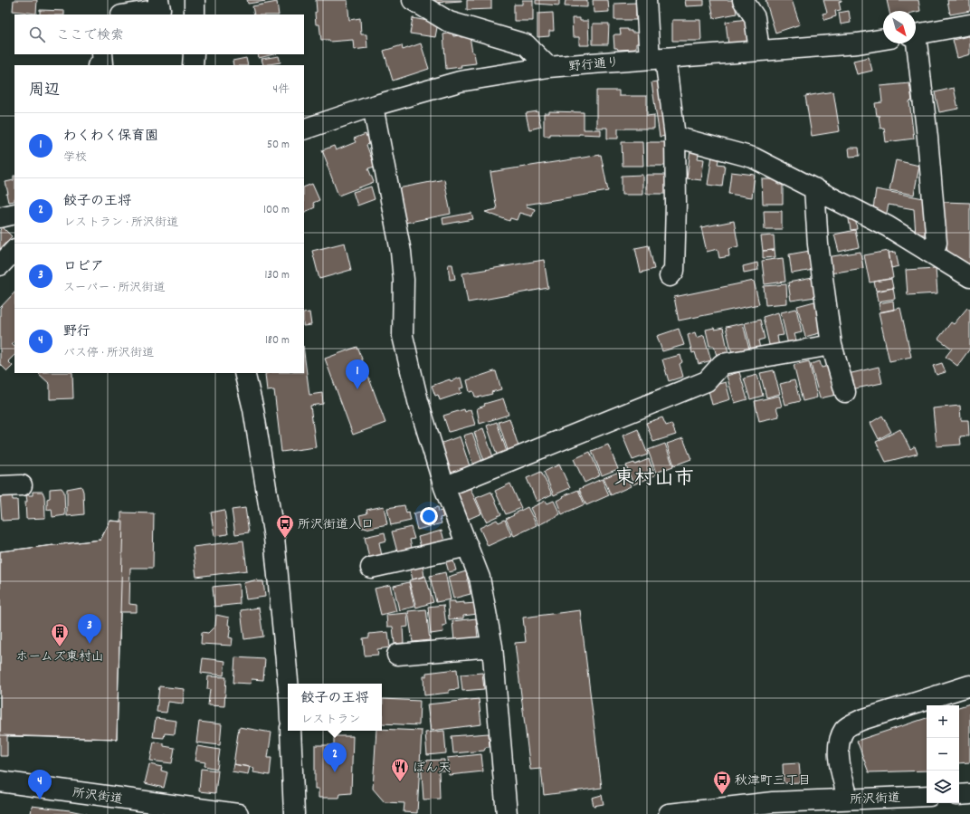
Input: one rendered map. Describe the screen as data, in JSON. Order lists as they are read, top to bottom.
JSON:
{
  "streets": {
    "street": ["野行通り", "所沢街道"]
  },
  "districts": ["東村山市"],
  "places": {
    "bus stop": ["所沢街道入口", "秋津町三丁目"],
    "building": ["ホームズ東村山"],
    "restaurant": ["ぼん天"]
  },
  "north": "bottom right",
  "page": {
    "search": "ここで検索",
    "heading": ["周辺", "4件"],
    "list": [
      {
        "mark": "1",
        "name": "わくわく保育園",
        "note": "学校",
        "value": "50 m"
      },
      {
        "mark": "2",
        "name": "餃子の王将",
        "note": "レストラン · 所沢街道",
        "value": "100 m"
      },
      {
        "mark": "3",
        "name": "ロピア",
        "note": "スーパー · 所沢街道",
        "value": "130 m"
      },
      {
        "mark": "4",
        "name": "野行",
        "note": "バス停 · 所沢街道",
        "value": "180 m"
      }
    ],
    "pins": [
      "1",
      "3",
      "2",
      "4"
    ],
    "popup": ["餃子の王将", "レストラン"],
    "map_buttons": ["+", "−"]
  }
}
